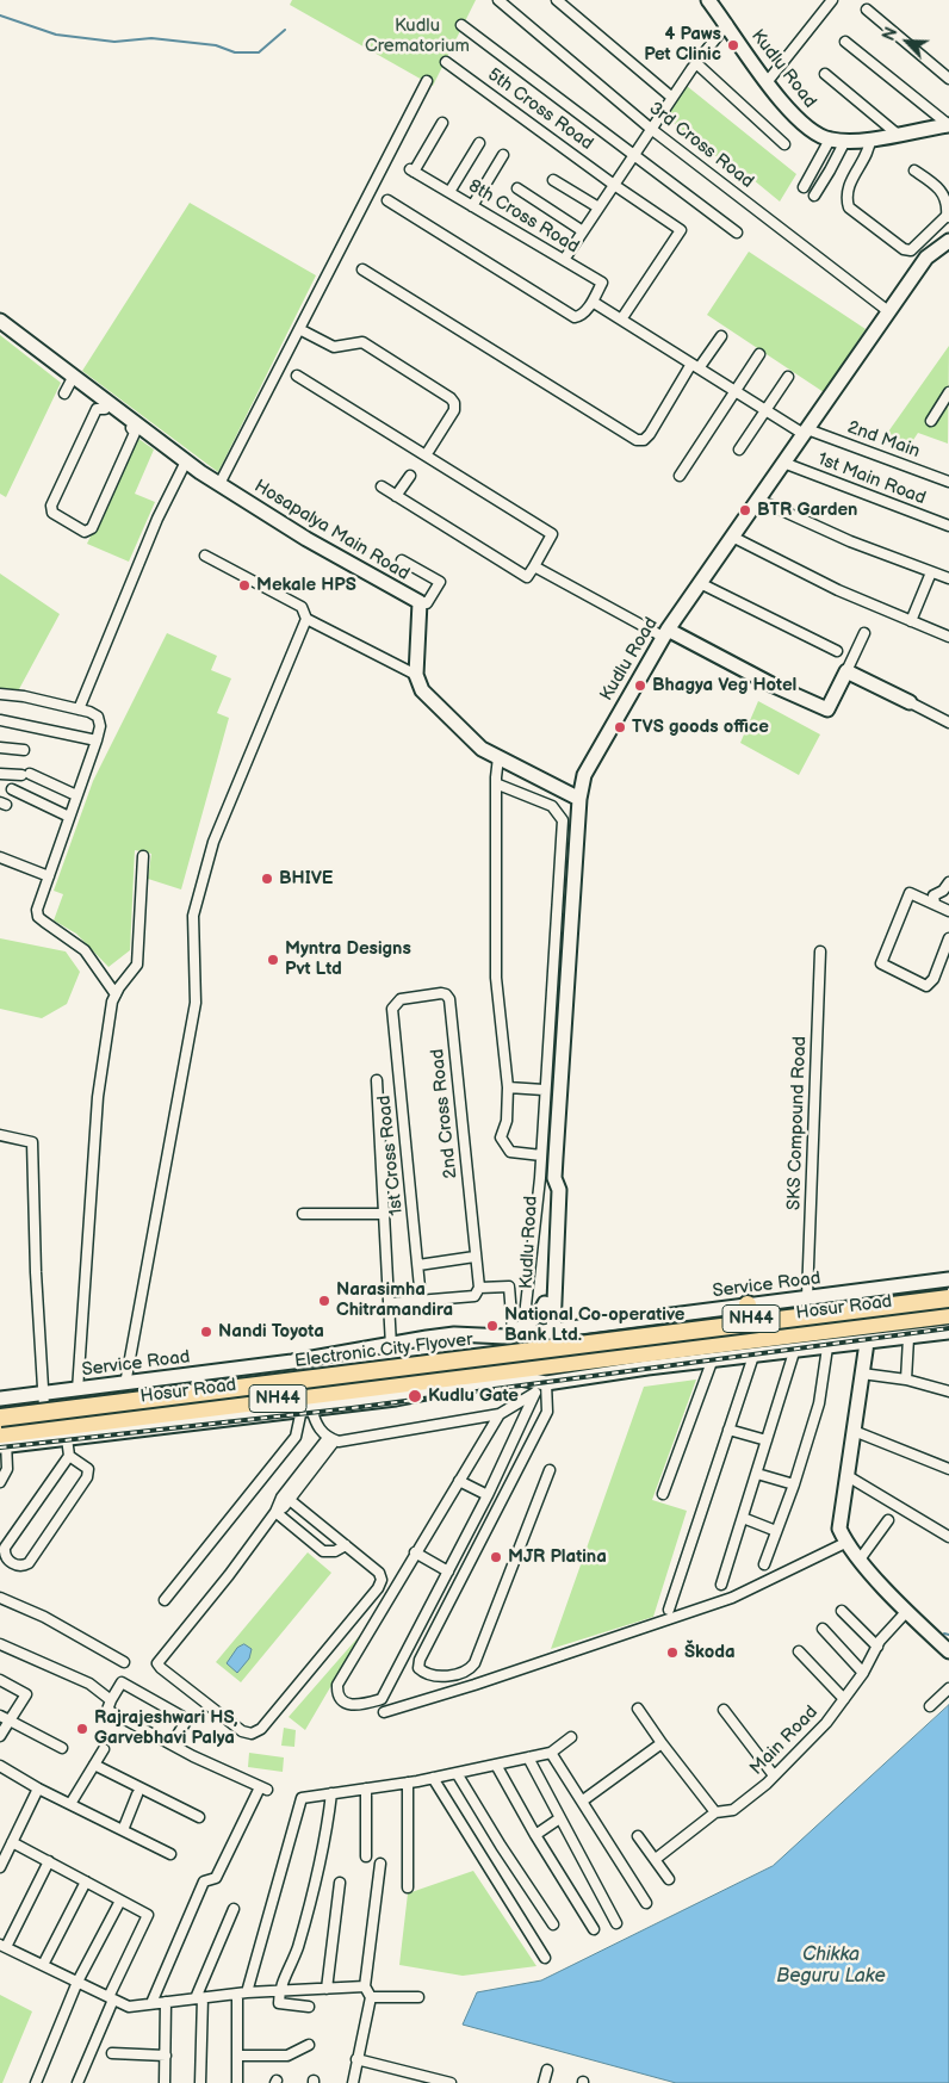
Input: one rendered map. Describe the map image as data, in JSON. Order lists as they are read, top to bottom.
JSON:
{
  "streets": {
    "highway": ["Hosur Road", "NH44", "Electronic City Flyover"],
    "street": [
      "Kudlu Road",
      "5th Cross Road",
      "3rd Cross Road",
      "8th Cross Road",
      "2nd Main",
      "1st Main Road",
      "Hosapalya Main Road",
      "2nd Cross Road",
      "SKS Compound Road",
      "1st Cross Road",
      "Service Road",
      "Main Road"
    ]
  },
  "crossings": [
    ["Kudlu Road", "3rd Cross Road"],
    ["Kudlu Road", "2nd Main"],
    ["Kudlu Road", "1st Main Road"],
    ["Kudlu Road", "Hosur Road"],
    ["5th Cross Road", "2nd Main"],
    ["8th Cross Road", "2nd Main"],
    ["2nd Cross Road", "1st Cross Road"],
    ["SKS Compound Road", "Service Road"],
    ["Service Road", "Hosur Road"],
    ["Hosur Road", "Electronic City Flyover"]
  ],
  "water": ["Chikka Beguru Lake"],
  "parks": ["Kudlu Crematorium"],
  "places": [
    "4 Paws Pet Clinic",
    "BTR Garden",
    "Mekale HPS",
    "Bhagya Veg Hotel",
    "TVS goods office",
    "BHIVE",
    "Myntra Designs Pvt Ltd",
    "Narasimha Chitramandira",
    "National Co-operative Bank Ltd.",
    "Nandi Toyota",
    "Kudlu Gate",
    "MJR Platina",
    "Škoda",
    "Rajrajeshwari HS, Garvebhavi Palya"
  ],
  "north": "top left"
}
